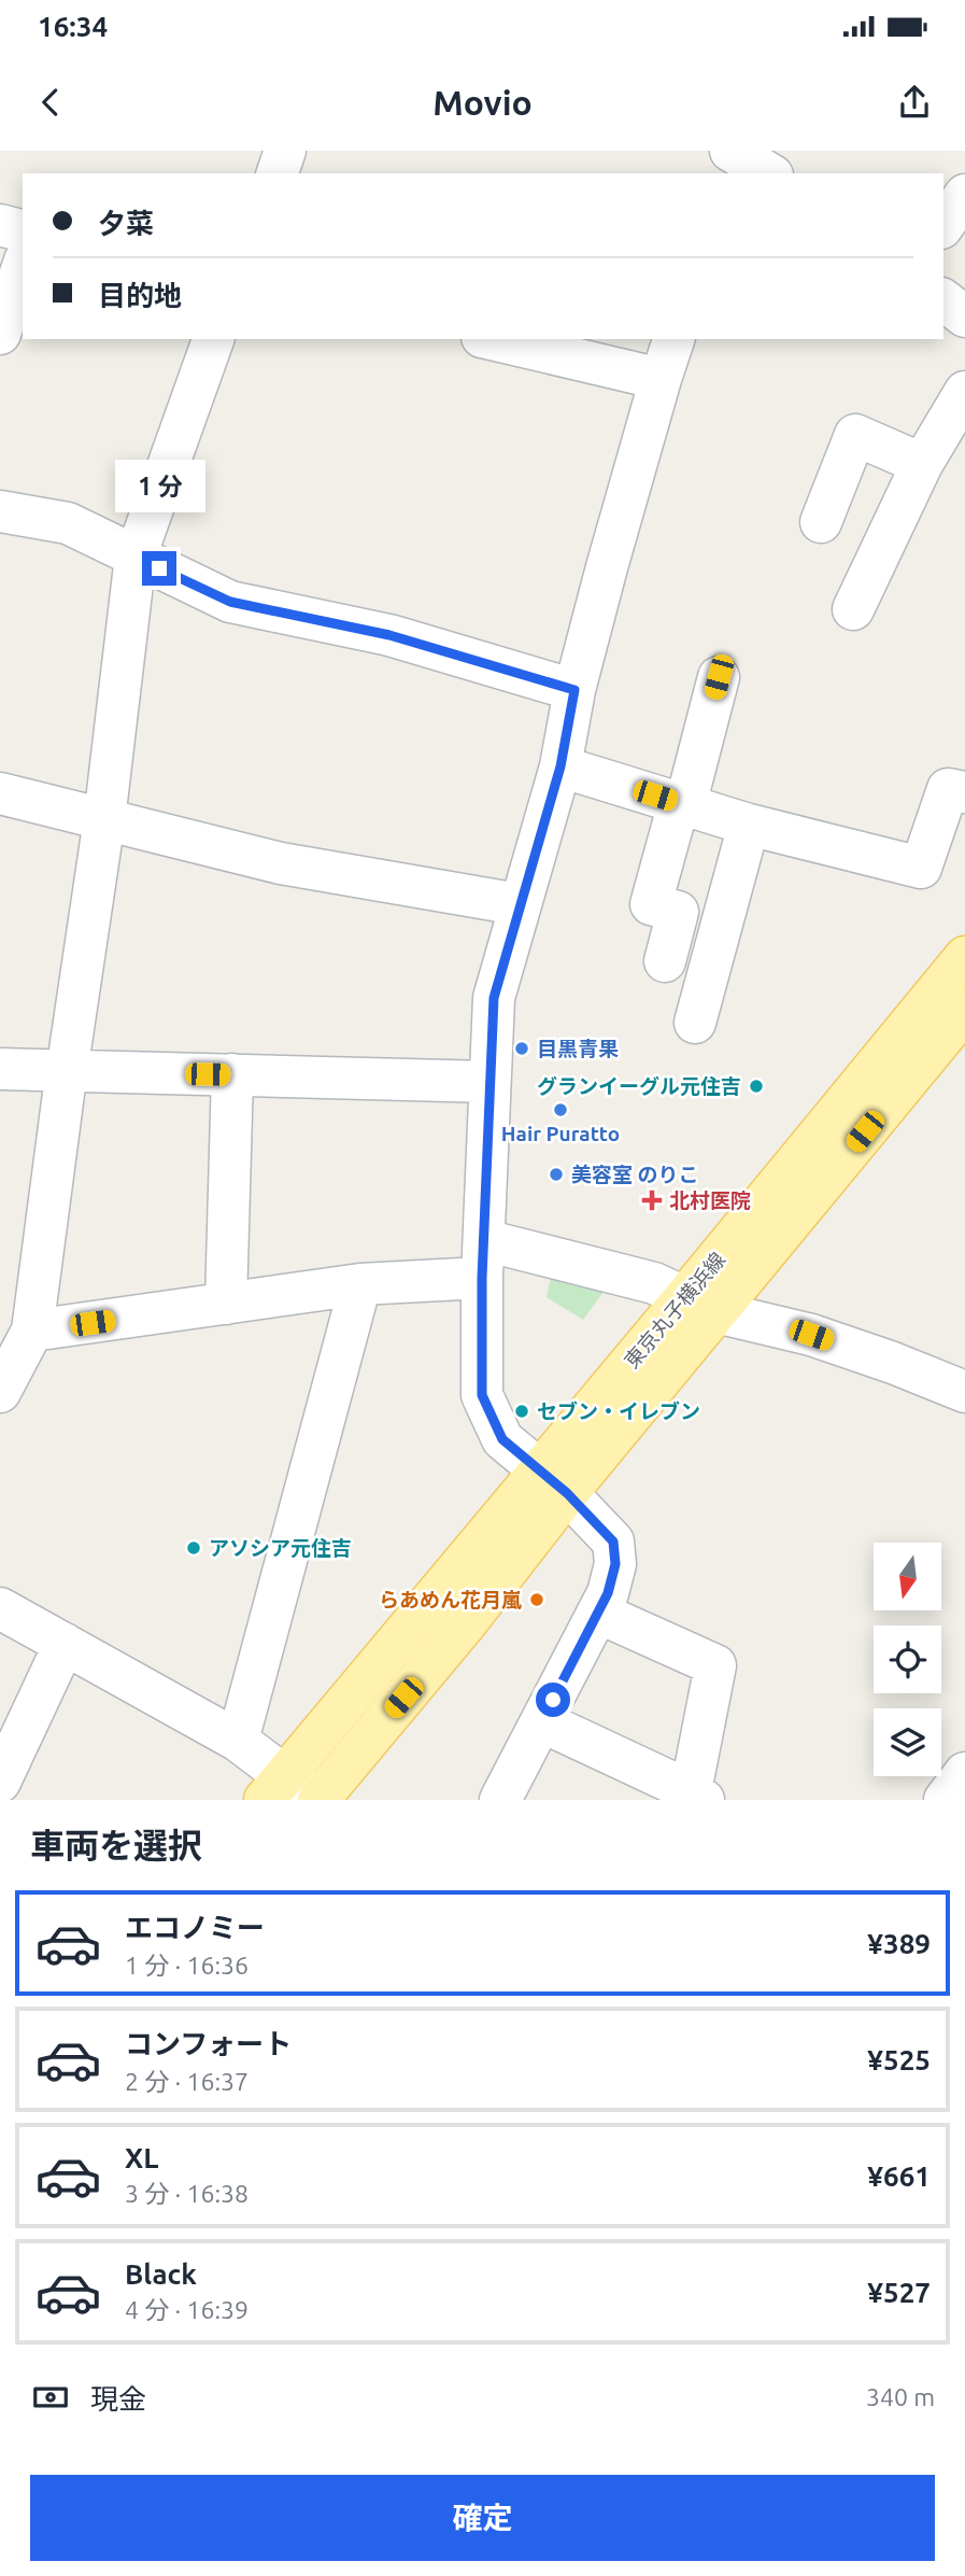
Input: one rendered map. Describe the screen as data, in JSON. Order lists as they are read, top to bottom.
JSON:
{
  "streets": {
    "main road": ["東京丸子横浜線"]
  },
  "places": {
    "other": [
      "目黒青果",
      "グランイーグル元住吉",
      "Hair Puratto",
      "美容室 のりこ",
      "セブン・イレブン",
      "アソシア元住吉",
      "らあめん花月嵐"
    ],
    "health": ["北村医院"]
  },
  "north": "bottom",
  "page": {
    "status": "16:34",
    "header": "Movio",
    "banner": ["夕菜", "目的地"],
    "bubble": "1 分",
    "heading": "車両を選択",
    "list": [
      {
        "name": "エコノミー",
        "note": "1 分 · 16:36",
        "value": "¥389"
      },
      {
        "name": "コンフォート",
        "note": "2 分 · 16:37",
        "value": "¥525"
      },
      {
        "name": "XL",
        "note": "3 分 · 16:38",
        "value": "¥661"
      },
      {
        "name": "Black",
        "note": "4 分 · 16:39",
        "value": "¥527"
      }
    ],
    "pay": ["現金", "340 m"],
    "buttons": "確定"
  }
}
